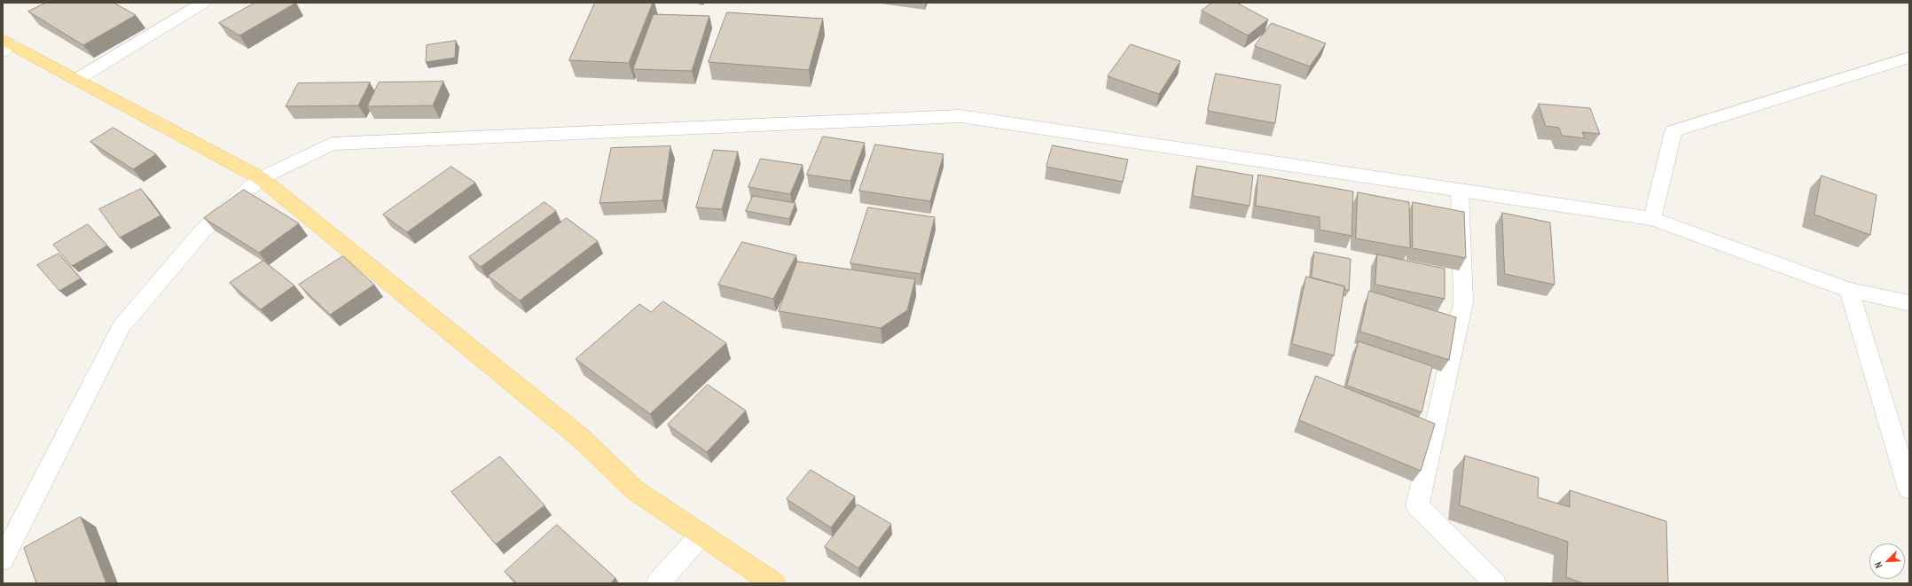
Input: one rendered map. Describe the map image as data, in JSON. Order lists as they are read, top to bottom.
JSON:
{
  "north": "bottom left"
}
